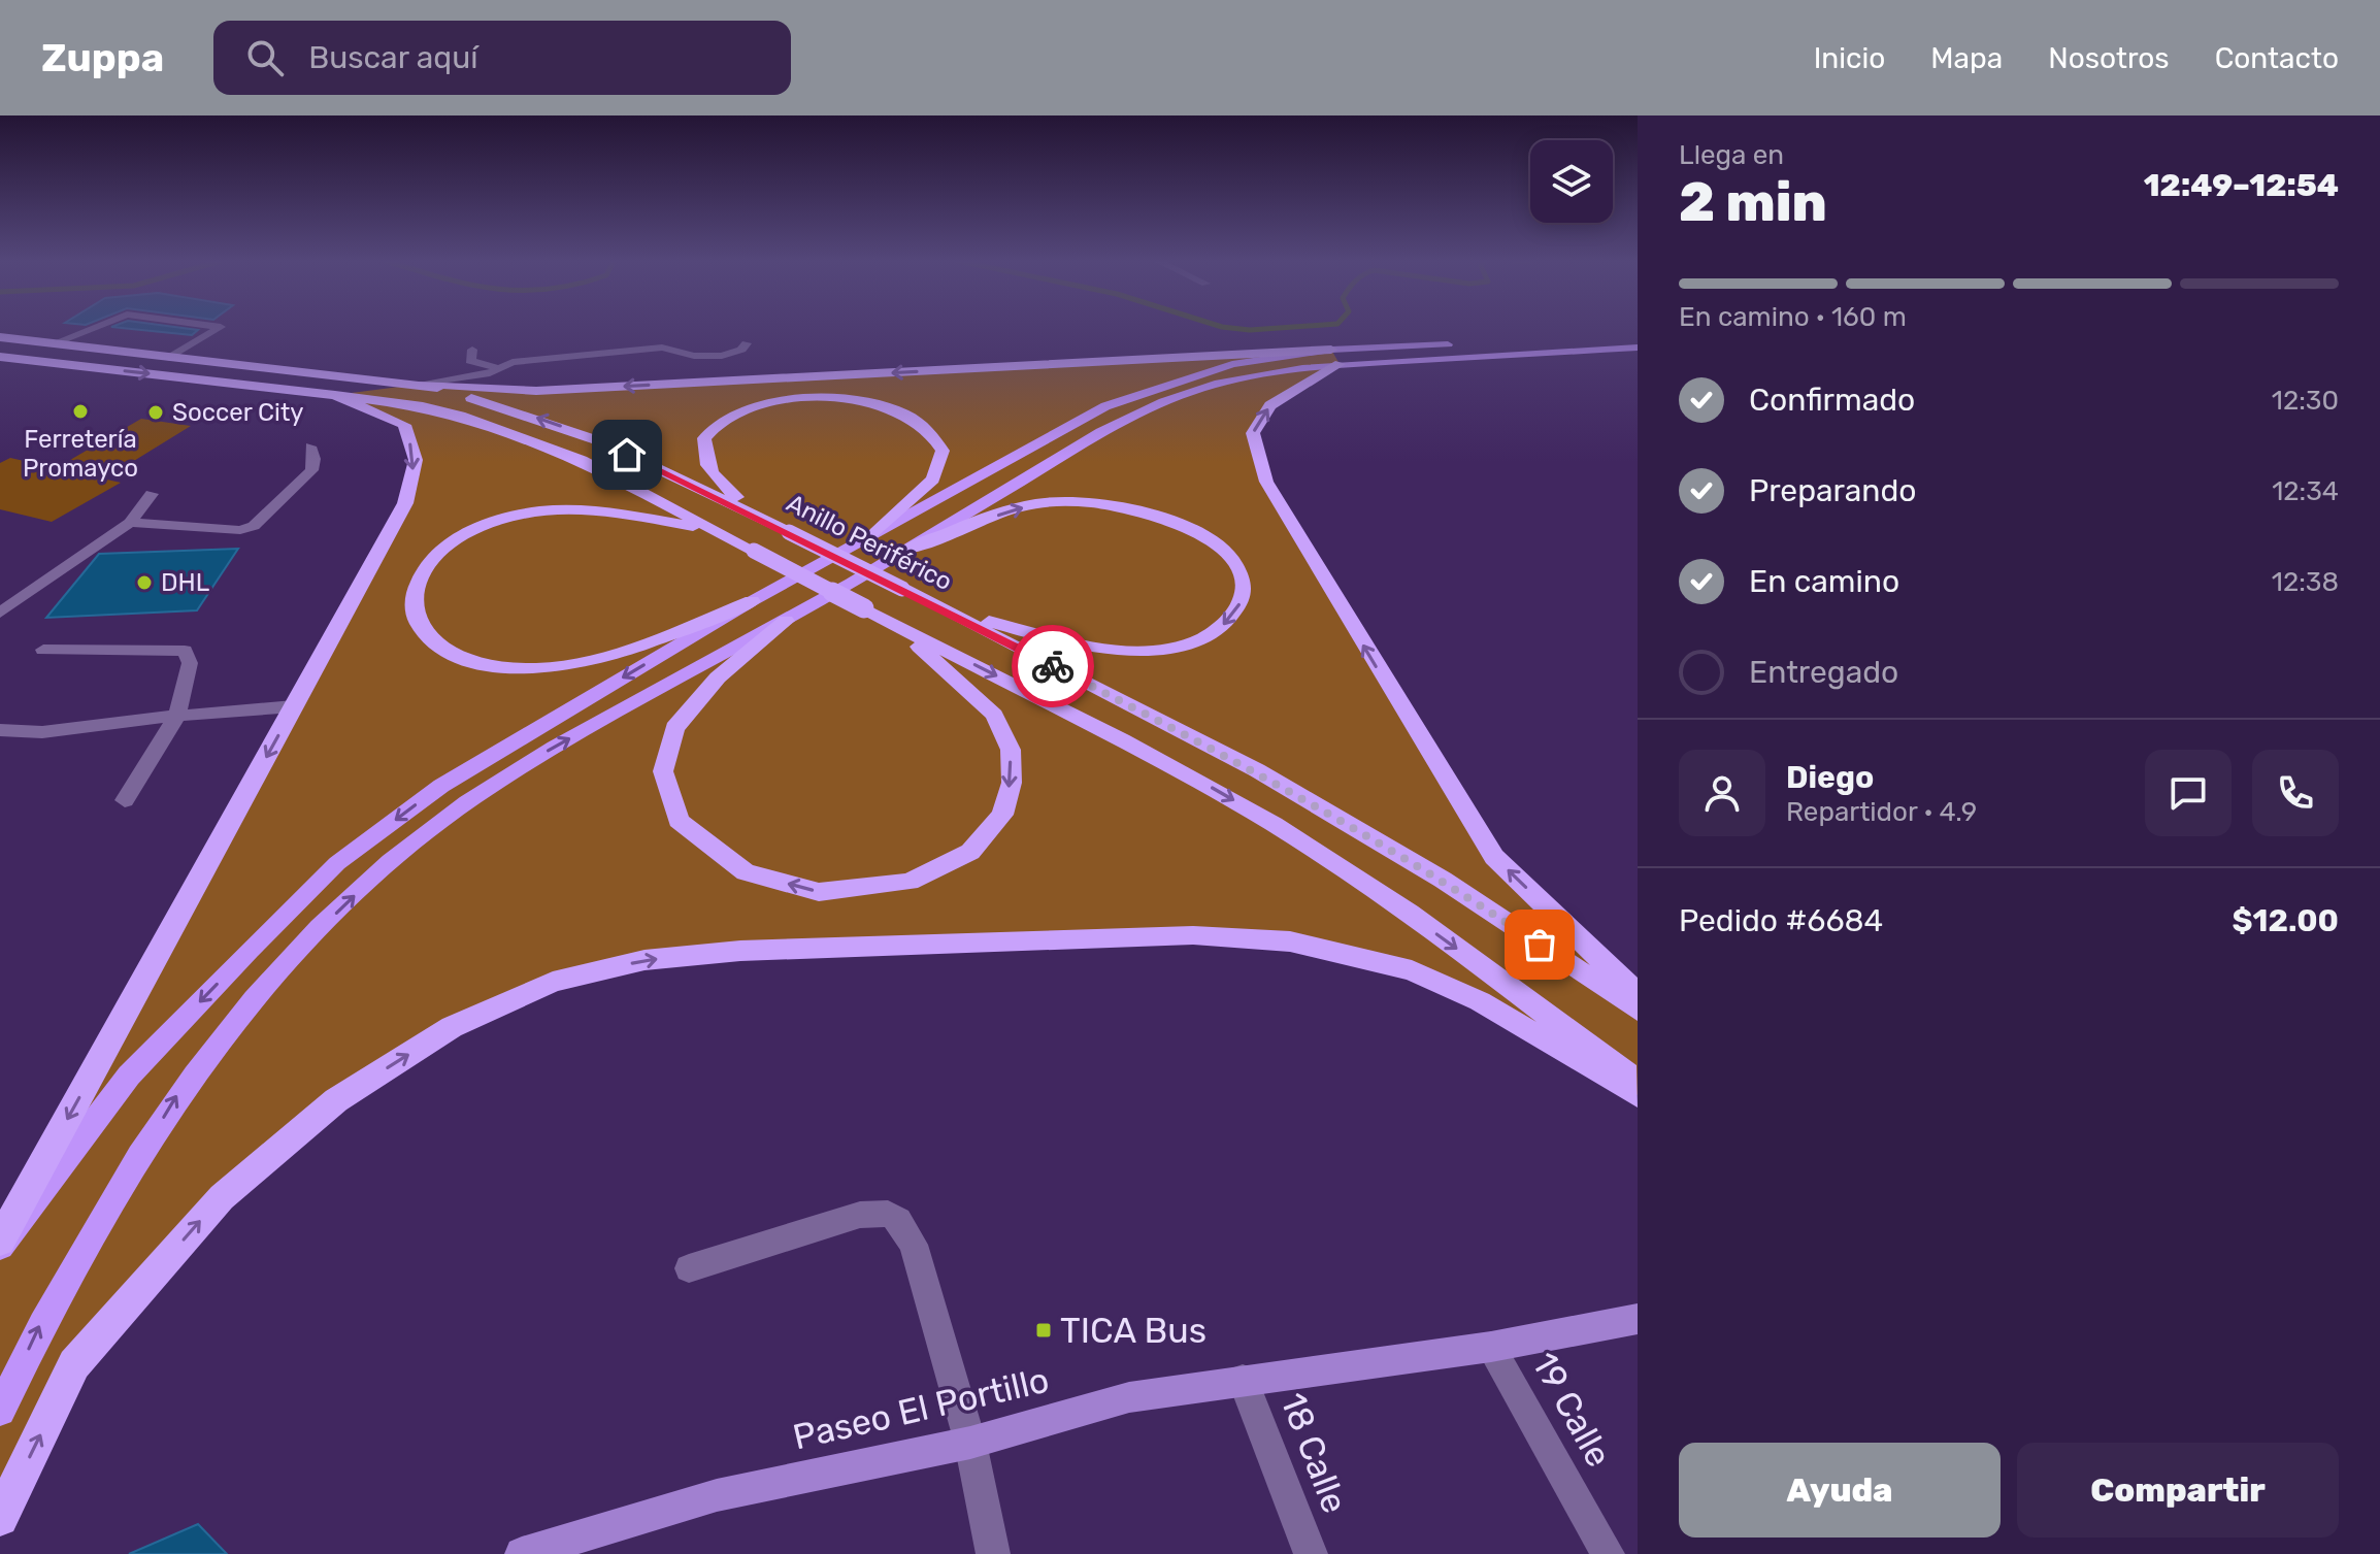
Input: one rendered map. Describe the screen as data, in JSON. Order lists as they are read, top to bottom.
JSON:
{
  "streets": {
    "highway": ["Anillo Periférico"],
    "main road": ["Paseo El Portillo"],
    "street": ["19 Calle", "18 Calle"]
  },
  "crossings": [
    ["Paseo El Portillo", "19 Calle"],
    ["Paseo El Portillo", "18 Calle"]
  ],
  "places": {
    "other": ["Ferretería Promayco", "Soccer City", "DHL"],
    "transit": ["TICA Bus"]
  },
  "page": {
    "header": "Zuppa",
    "search": "Buscar aquí",
    "nav": [
      "Inicio",
      "Mapa",
      "Nosotros",
      "Contacto"
    ],
    "heading": ["2 min", "Llega en", "12:49–12:54"],
    "panel": [
      "Diego",
      "Repartidor · 4.9",
      "Pedido #6684",
      "$12.00"
    ],
    "bar": "En camino · 160 m",
    "list": [
      ["Confirmado", "12:30"],
      ["Preparando", "12:34"],
      ["En camino", "12:38"],
      "Entregado"
    ],
    "buttons": ["Ayuda", "Compartir"]
  }
}
